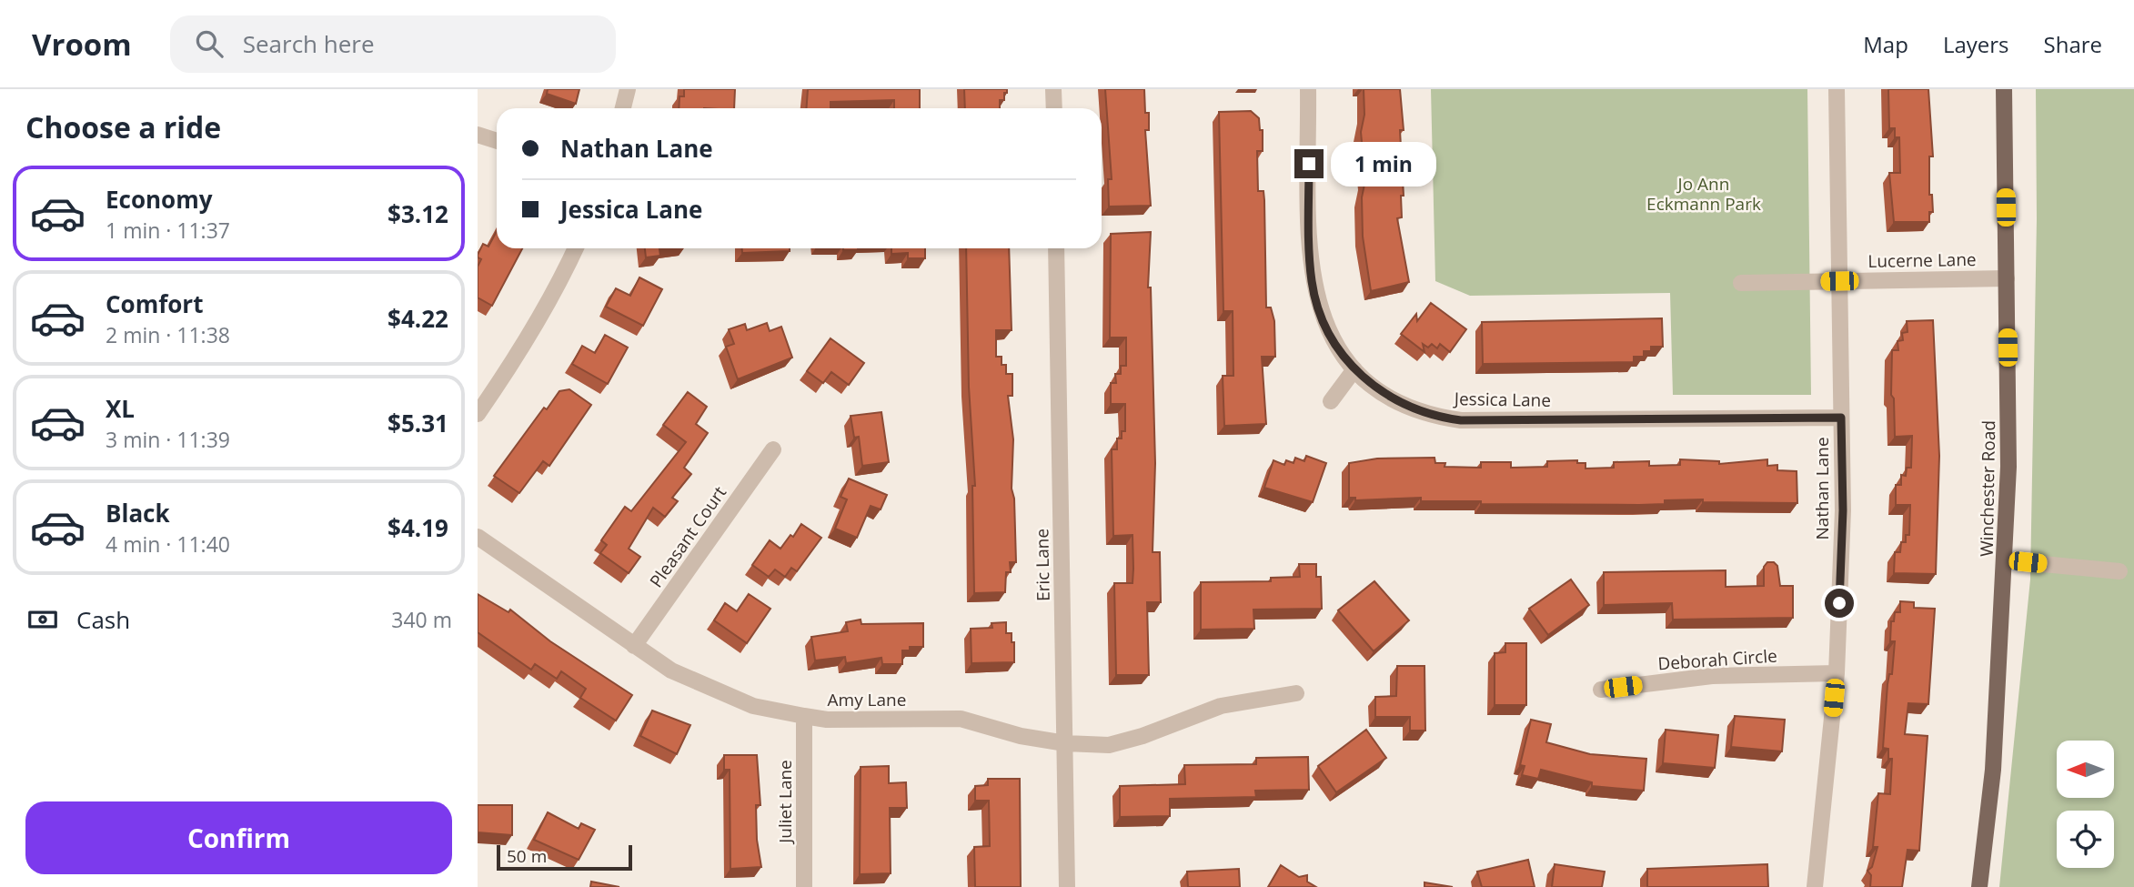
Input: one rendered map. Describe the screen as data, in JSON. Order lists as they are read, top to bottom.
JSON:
{
  "streets": {
    "main road": ["Winchester Road"],
    "street": [
      "Lucerne Lane",
      "Jessica Lane",
      "Nathan Lane",
      "Pleasant Court",
      "Eric Lane",
      "Deborah Circle",
      "Amy Lane",
      "Juliet Lane"
    ]
  },
  "crossings": [
    ["Lucerne Lane", "Nathan Lane"],
    ["Lucerne Lane", "Winchester Road"],
    ["Jessica Lane", "Nathan Lane"],
    ["Nathan Lane", "Deborah Circle"],
    ["Pleasant Court", "Amy Lane"],
    ["Eric Lane", "Amy Lane"],
    ["Amy Lane", "Juliet Lane"]
  ],
  "parks": ["Jo Ann Eckmann Park"],
  "scale_bar": "50 m",
  "north": "left",
  "page": {
    "header": "Vroom",
    "search": "Search here",
    "nav": ["Map", "Layers", "Share"],
    "heading": "Choose a ride",
    "banner": ["Nathan Lane", "Jessica Lane"],
    "bubble": "1 min",
    "list": [
      {
        "name": "Economy",
        "note": "1 min · 11:37",
        "value": "$3.12"
      },
      {
        "name": "Comfort",
        "note": "2 min · 11:38",
        "value": "$4.22"
      },
      {
        "name": "XL",
        "note": "3 min · 11:39",
        "value": "$5.31"
      },
      {
        "name": "Black",
        "note": "4 min · 11:40",
        "value": "$4.19"
      }
    ],
    "pay": ["Cash", "340 m"],
    "buttons": "Confirm",
    "scale": "50 m"
  }
}
